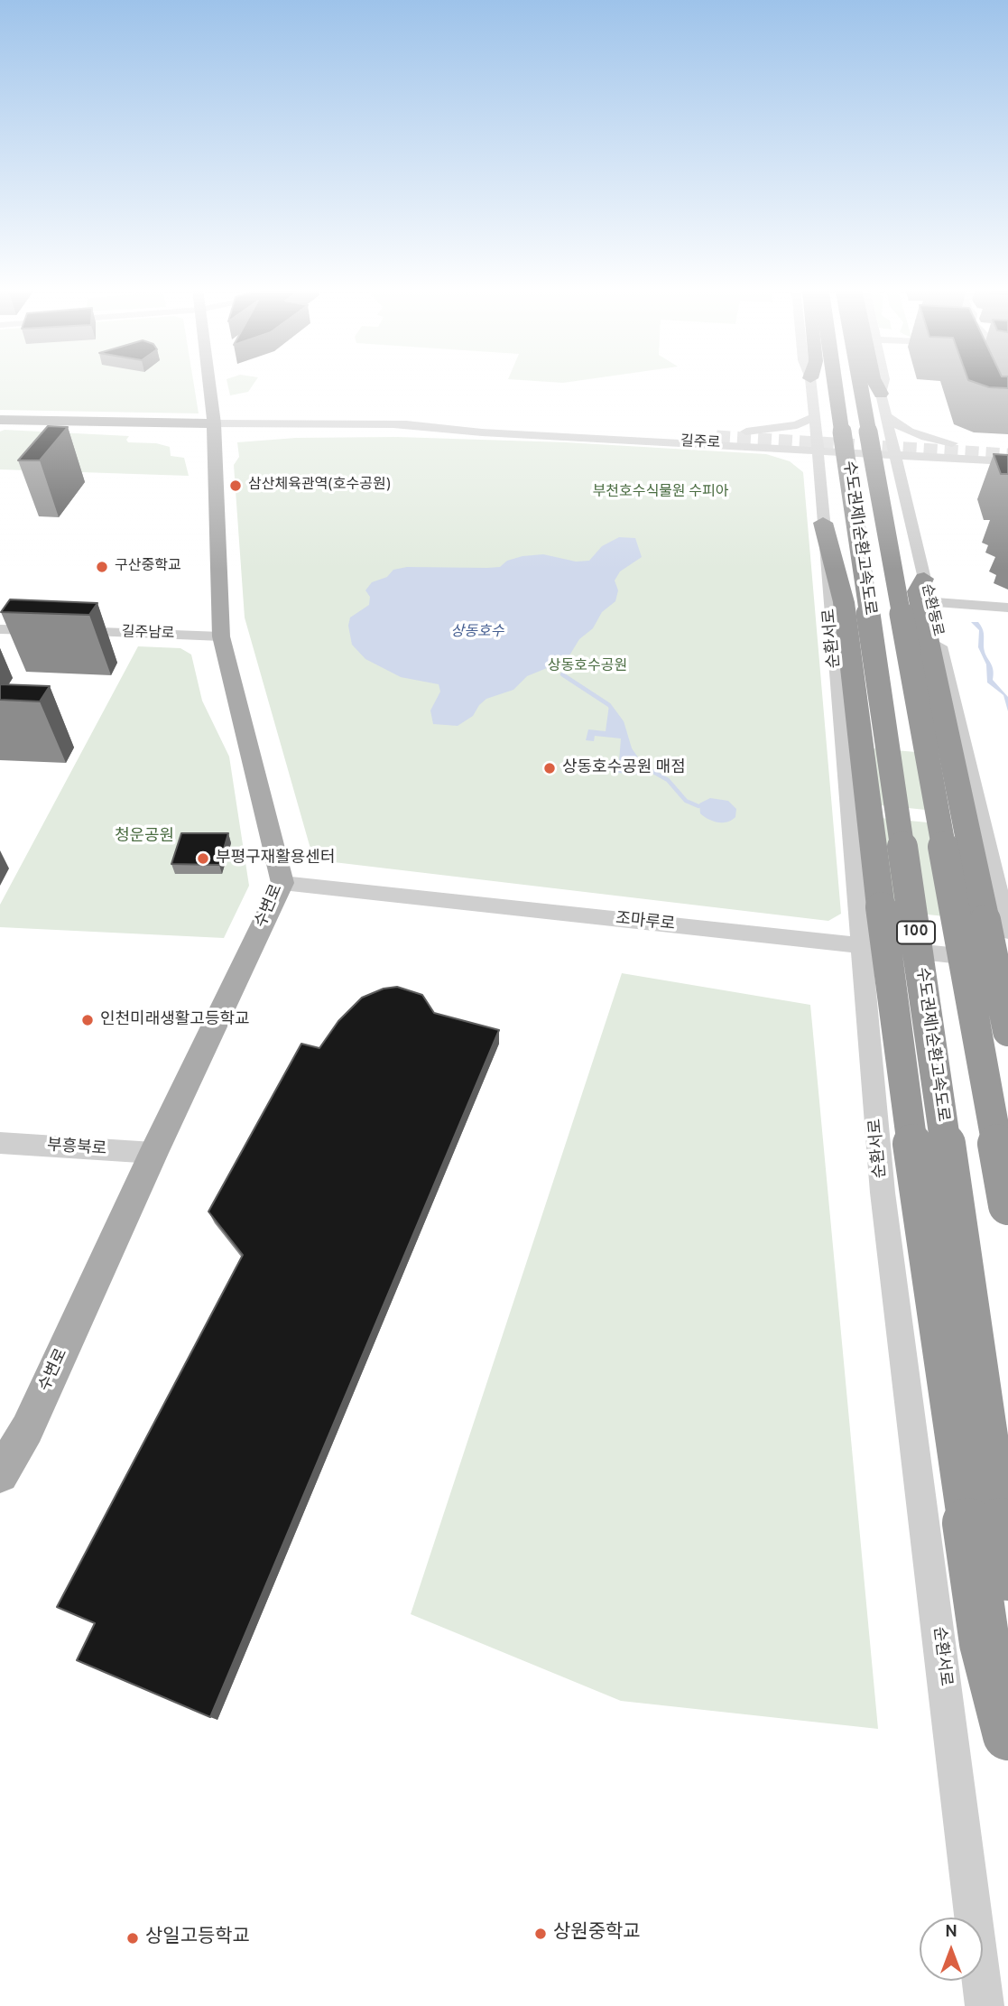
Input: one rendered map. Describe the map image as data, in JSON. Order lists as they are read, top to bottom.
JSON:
{
  "streets": {
    "highway": ["수도권제1순환고속도로", "100"],
    "main road": ["길주로", "수변로"],
    "street": [
      "순환동로",
      "길주남로",
      "순환서로",
      "조마루로",
      "부흥북로"
    ]
  },
  "crossings": [
    ["길주로", "순환동로"],
    ["길주로", "순환서로"],
    ["길주로", "수변로"],
    ["길주남로", "수변로"],
    ["순환서로", "조마루로"],
    ["수변로", "조마루로"],
    ["수변로", "부흥북로"]
  ],
  "water": ["상동호수"],
  "parks": ["부천호수식물원 수피아", "상동호수공원", "청운공원"],
  "places": [
    "삼산체육관역(호수공원)",
    "구산중학교",
    "상동호수공원 매점",
    "부평구재활용센터",
    "인천미래생활고등학교",
    "상원중학교",
    "상일고등학교"
  ],
  "north": "top"
}
